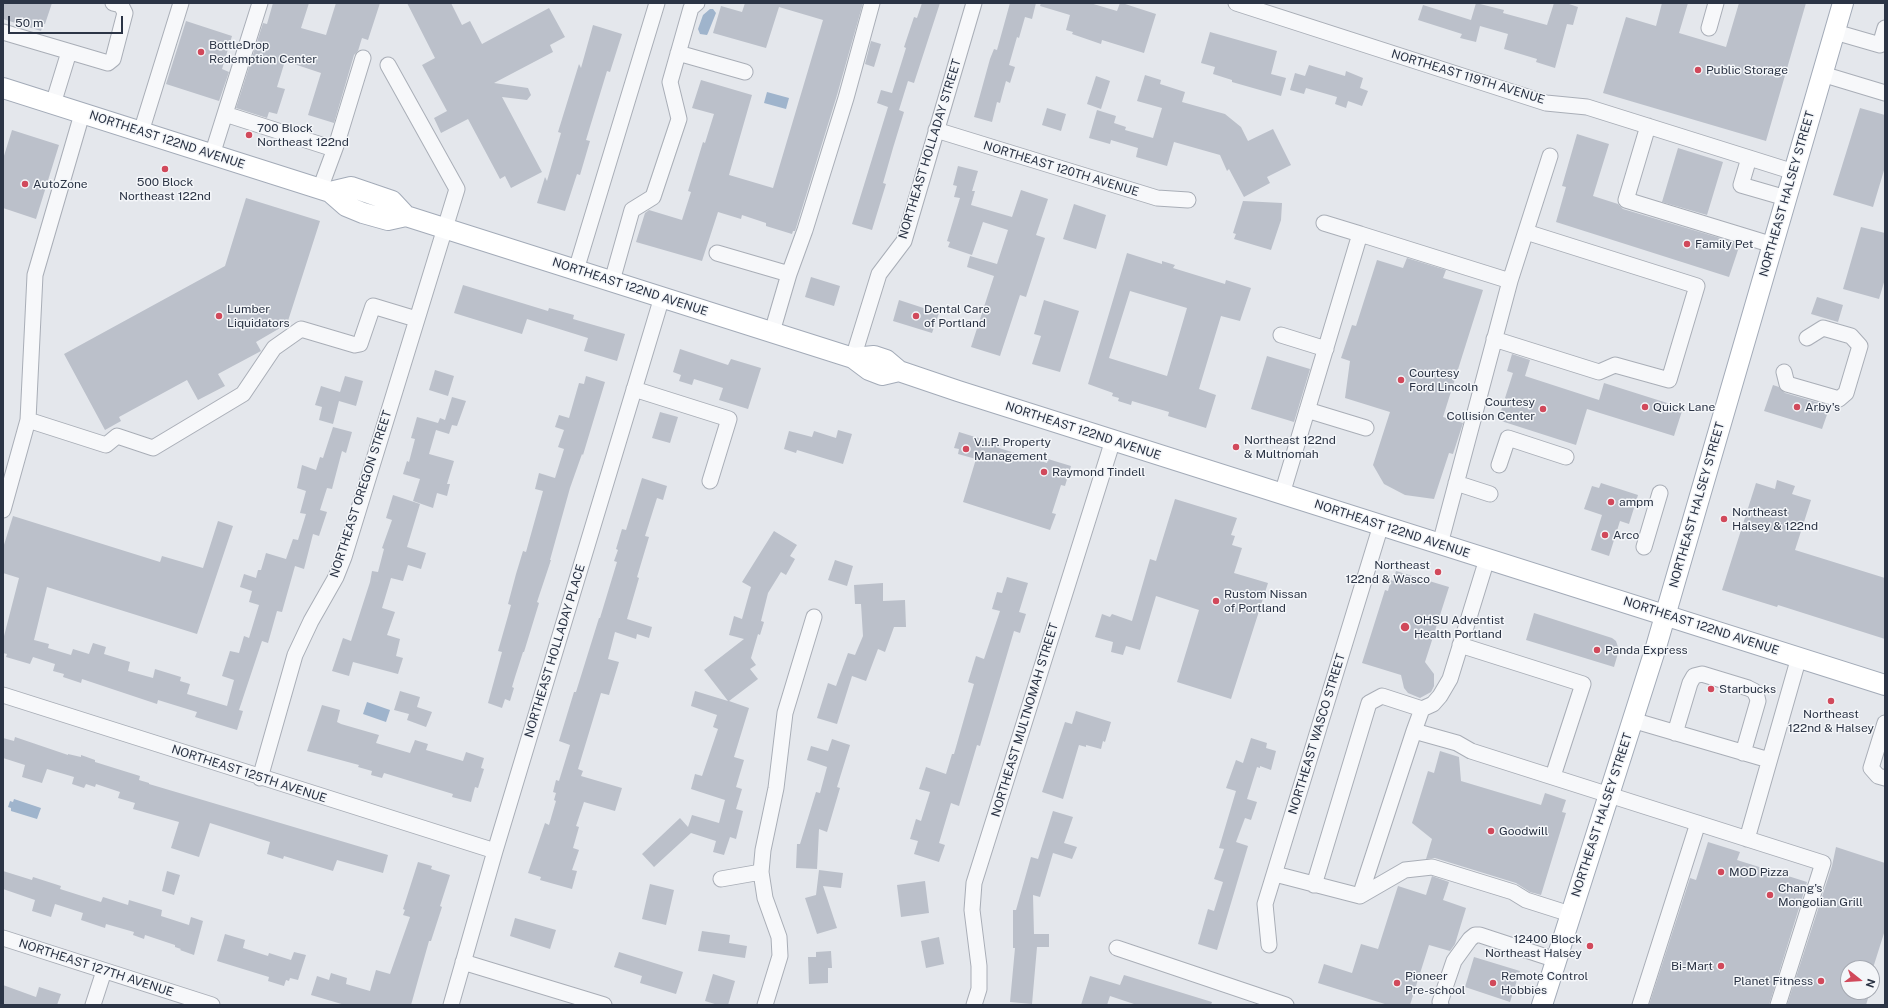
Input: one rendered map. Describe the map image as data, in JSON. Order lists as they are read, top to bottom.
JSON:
{
  "streets": {
    "main road": ["NORTHEAST 122ND AVENUE", "NORTHEAST HALSEY STREET"],
    "street": [
      "NORTHEAST 119TH AVENUE",
      "NORTHEAST HOLLADAY STREET",
      "NORTHEAST 120TH AVENUE",
      "NORTHEAST OREGON STREET",
      "NORTHEAST HOLLADAY PLACE",
      "NORTHEAST MULTNOMAH STREET",
      "NORTHEAST WASCO STREET",
      "NORTHEAST 125TH AVENUE",
      "NORTHEAST 127TH AVENUE"
    ]
  },
  "crossings": [
    ["NORTHEAST 119TH AVENUE", "NORTHEAST HALSEY STREET"],
    ["NORTHEAST 122ND AVENUE", "NORTHEAST HOLLADAY STREET"],
    ["NORTHEAST 122ND AVENUE", "NORTHEAST HALSEY STREET"],
    ["NORTHEAST 122ND AVENUE", "NORTHEAST OREGON STREET"],
    ["NORTHEAST 122ND AVENUE", "NORTHEAST HOLLADAY PLACE"],
    ["NORTHEAST 122ND AVENUE", "NORTHEAST MULTNOMAH STREET"],
    ["NORTHEAST 122ND AVENUE", "NORTHEAST WASCO STREET"],
    ["NORTHEAST HOLLADAY STREET", "NORTHEAST 120TH AVENUE"],
    ["NORTHEAST OREGON STREET", "NORTHEAST 125TH AVENUE"],
    ["NORTHEAST HOLLADAY PLACE", "NORTHEAST 125TH AVENUE"]
  ],
  "places": [
    "BottleDrop Redemption Center",
    "Public Storage",
    "700 Block Northeast 122nd",
    "500 Block Northeast 122nd",
    "AutoZone",
    "Family Pet",
    "Lumber Liquidators",
    "Dental Care of Portland",
    "Courtesy Ford Lincoln",
    "Quick Lane",
    "Arby's",
    "Courtesy Collision Center",
    "Northeast 122nd & Multnomah",
    "V.I.P. Property Management",
    "Raymond Tindell",
    "ampm",
    "Northeast Halsey & 122nd",
    "Arco",
    "Northeast 122nd & Wasco",
    "Rustom Nissan of Portland",
    "OHSU Adventist Health Portland",
    "Panda Express",
    "Starbucks",
    "Northeast 122nd & Halsey",
    "Goodwill",
    "MOD Pizza",
    "Chang's Mongolian Grill",
    "12400 Block Northeast Halsey",
    "Bi-Mart",
    "Planet Fitness",
    "Pioneer Pre-school",
    "Remote Control Hobbies"
  ],
  "scale_bar": "50 m",
  "north": "right"
}
